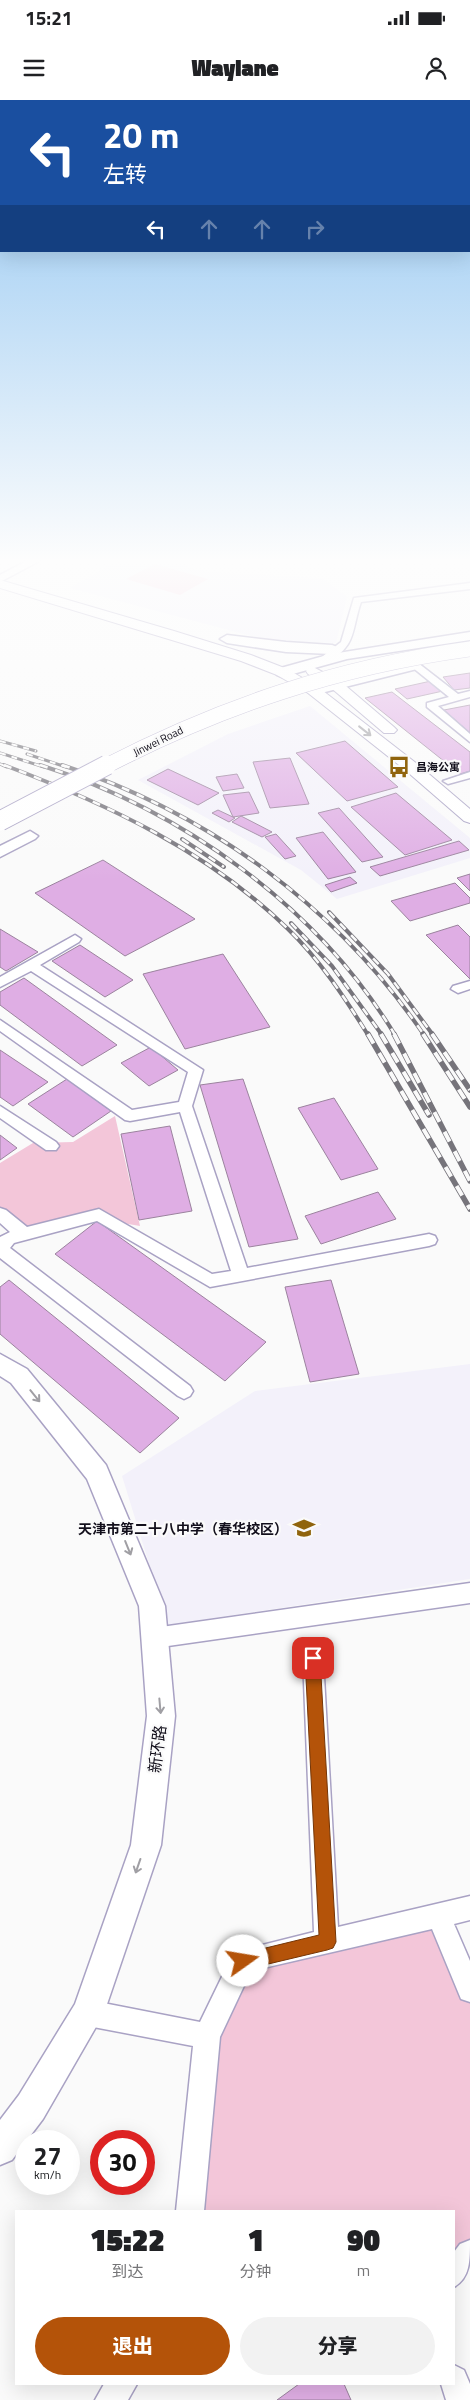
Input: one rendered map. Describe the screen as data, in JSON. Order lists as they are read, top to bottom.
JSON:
{
  "streets": {
    "main road": ["Jinwei Road"],
    "street": ["新环路"]
  },
  "places": {
    "bus stop": ["昌海公寓"],
    "school or university": ["天津市第二十八中学（春华校区）"]
  },
  "page": {
    "status": "15:21",
    "header": "Waylane",
    "turn": ["20 m", "左转"],
    "speed": "27 km/h",
    "limit": "30",
    "eta": [
      "15:22",
      "到达",
      "1",
      "分钟",
      "90",
      "m"
    ],
    "buttons": ["退出", "分享"]
  }
}
